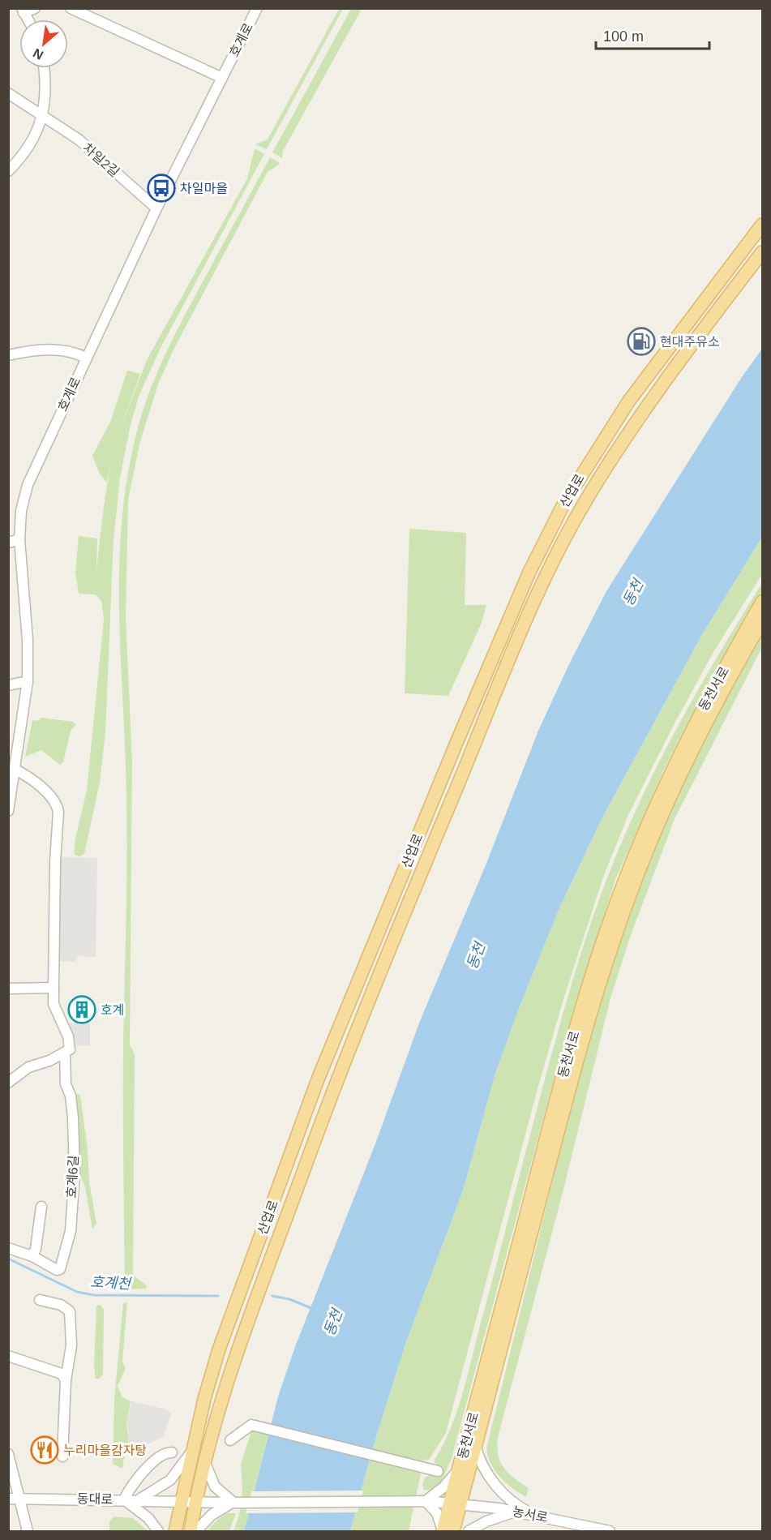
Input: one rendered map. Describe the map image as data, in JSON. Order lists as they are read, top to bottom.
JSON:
{
  "streets": {
    "main road": ["산업로", "동천서로"],
    "street": [
      "호계로",
      "차일2길",
      "호계6길",
      "동대로",
      "농서로"
    ]
  },
  "crossings": [
    ["호계로", "차일2길"],
    ["호계로", "호계6길"],
    ["산업로", "동대로"],
    ["동천서로", "농서로"],
    ["동대로", "농서로"]
  ],
  "water": ["동천", "호계천"],
  "places": {
    "bus stop": ["차일마을"],
    "fuel station": ["현대주유소"],
    "building": ["호계"],
    "restaurant": ["누리마을감자탕"]
  },
  "scale_bar": "100 m",
  "north": "bottom left"
}
